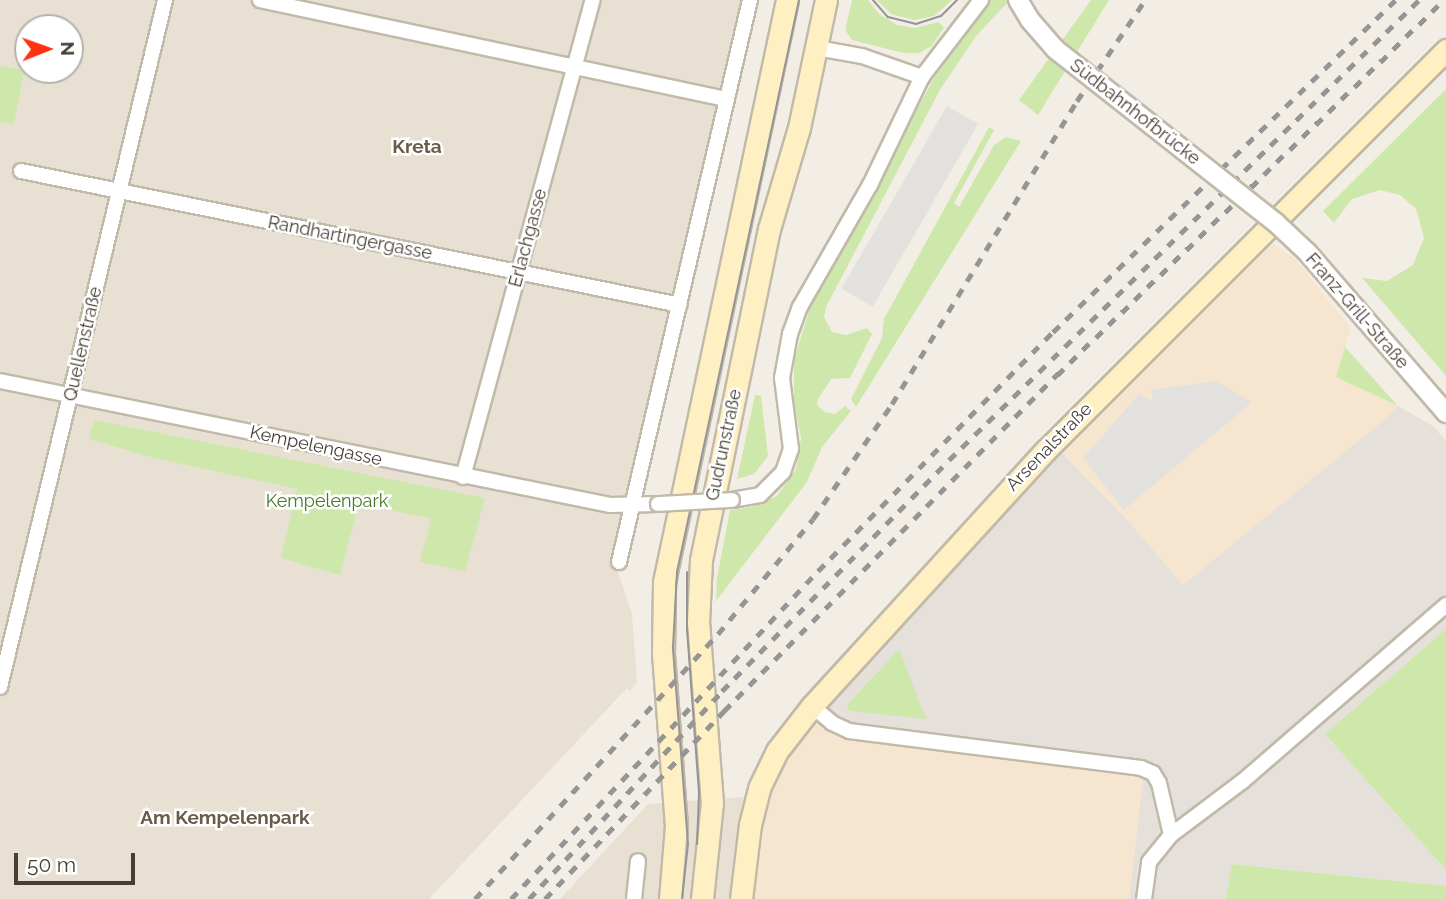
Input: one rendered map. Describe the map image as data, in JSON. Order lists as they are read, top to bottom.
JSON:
{
  "streets": {
    "main road": ["Gudrunstraße", "Arsenalstraße"],
    "street": [
      "Südbahnhofbrücke",
      "Randhartingergasse",
      "Erlachgasse",
      "Franz-Grill-Straße",
      "Quellenstraße",
      "Kempelengasse"
    ]
  },
  "crossings": [
    ["Südbahnhofbrücke", "Franz-Grill-Straße"],
    ["Randhartingergasse", "Erlachgasse"],
    ["Randhartingergasse", "Quellenstraße"],
    ["Erlachgasse", "Kempelengasse"],
    ["Quellenstraße", "Kempelengasse"]
  ],
  "districts": ["Kreta", "Am Kempelenpark"],
  "parks": ["Kempelenpark"],
  "scale_bar": "50 m",
  "north": "right"
}
